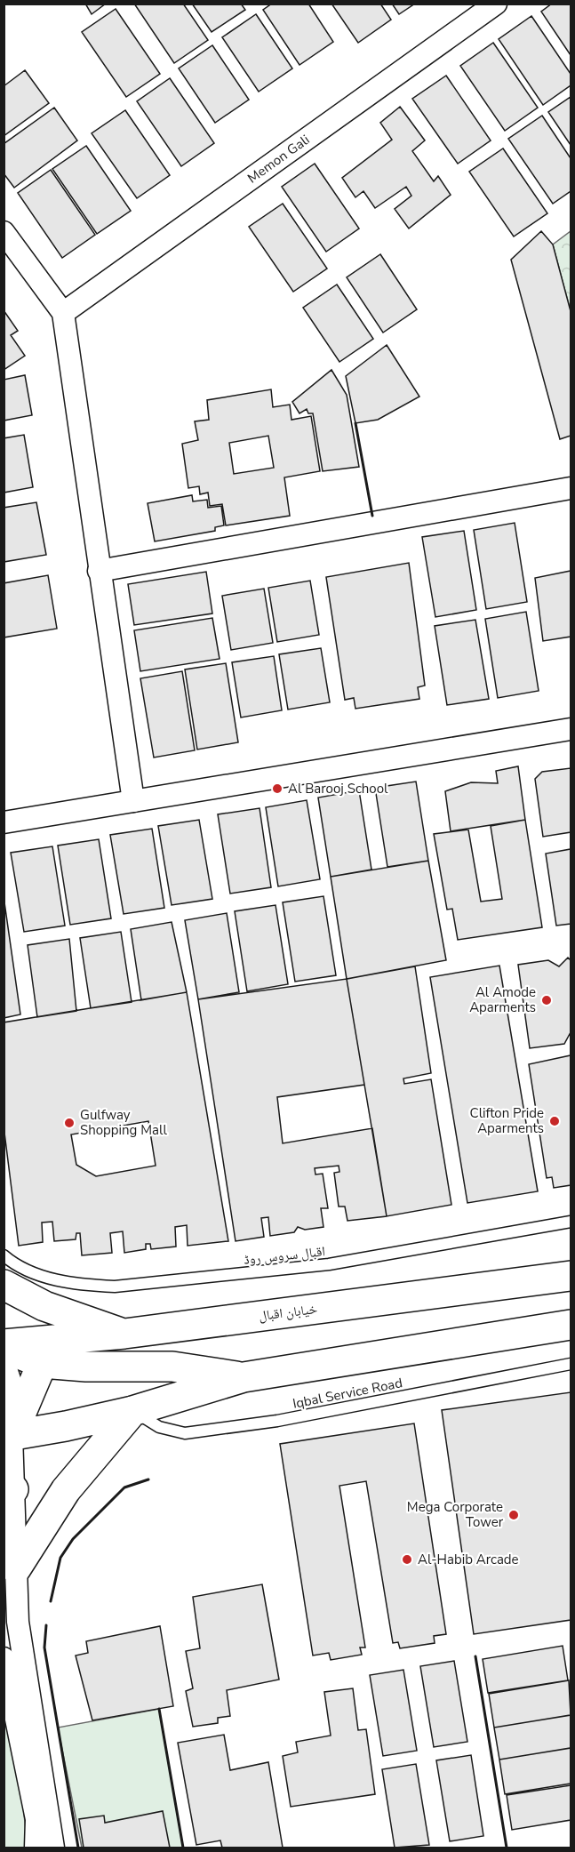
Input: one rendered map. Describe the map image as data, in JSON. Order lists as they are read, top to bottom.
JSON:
{
  "streets": {
    "main road": ["خیابان اقبال"],
    "street": ["Memon Gali"],
    "lane": ["اقبال سروس روڈ", "Iqbal Service Road"]
  },
  "places": [
    "Al Barooj School",
    "Al Amode Aparments",
    "Clifton Pride Aparments",
    "Gulfway Shopping Mall",
    "Mega Corporate Tower",
    "Al-Habib Arcade"
  ]
}
